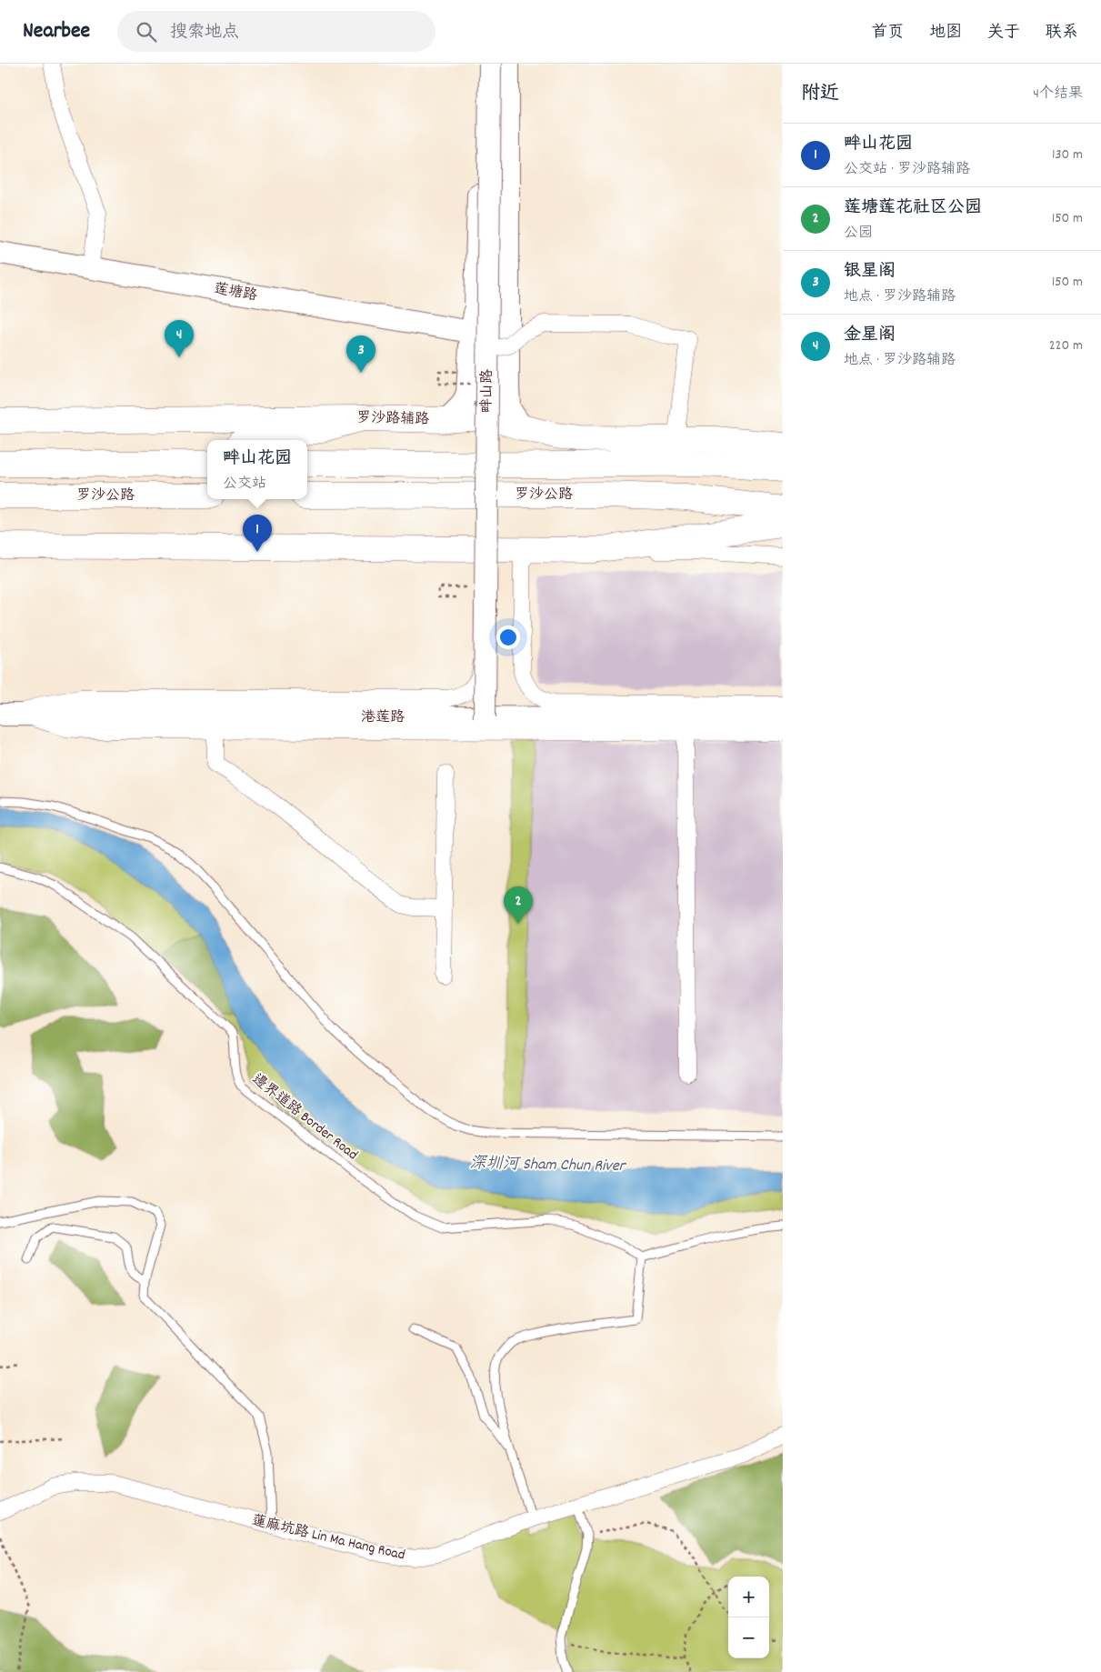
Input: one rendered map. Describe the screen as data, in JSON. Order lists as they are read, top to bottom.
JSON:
{
  "streets": {
    "main road": ["罗沙路辅路", "罗沙公路"],
    "street": [
      "莲塘路",
      "畔山路",
      "港莲路",
      "蓮麻坑路 Lin Ma Hang Road"
    ],
    "lane": ["邊界道路 Border Road"]
  },
  "crossings": [
    ["莲塘路", "畔山路"],
    ["畔山路", "罗沙路辅路"],
    ["畔山路", "港莲路"]
  ],
  "water": ["深圳河 Sham Chun River"],
  "page": {
    "header": "Nearbee",
    "search": "搜索地点",
    "nav": [
      "首页",
      "地图",
      "关于",
      "联系"
    ],
    "heading": ["附近", "4个结果"],
    "list": [
      {
        "mark": "1",
        "name": "畔山花园",
        "note": "公交站 · 罗沙路辅路",
        "value": "130 m"
      },
      {
        "mark": "2",
        "name": "莲塘莲花社区公园",
        "note": "公园",
        "value": "150 m"
      },
      {
        "mark": "3",
        "name": "银星阁",
        "note": "地点 · 罗沙路辅路",
        "value": "150 m"
      },
      {
        "mark": "4",
        "name": "金星阁",
        "note": "地点 · 罗沙路辅路",
        "value": "220 m"
      }
    ],
    "pins": [
      "4",
      "3",
      "1",
      "2"
    ],
    "popup": ["畔山花园", "公交站"],
    "map_buttons": ["+", "−"]
  }
}
